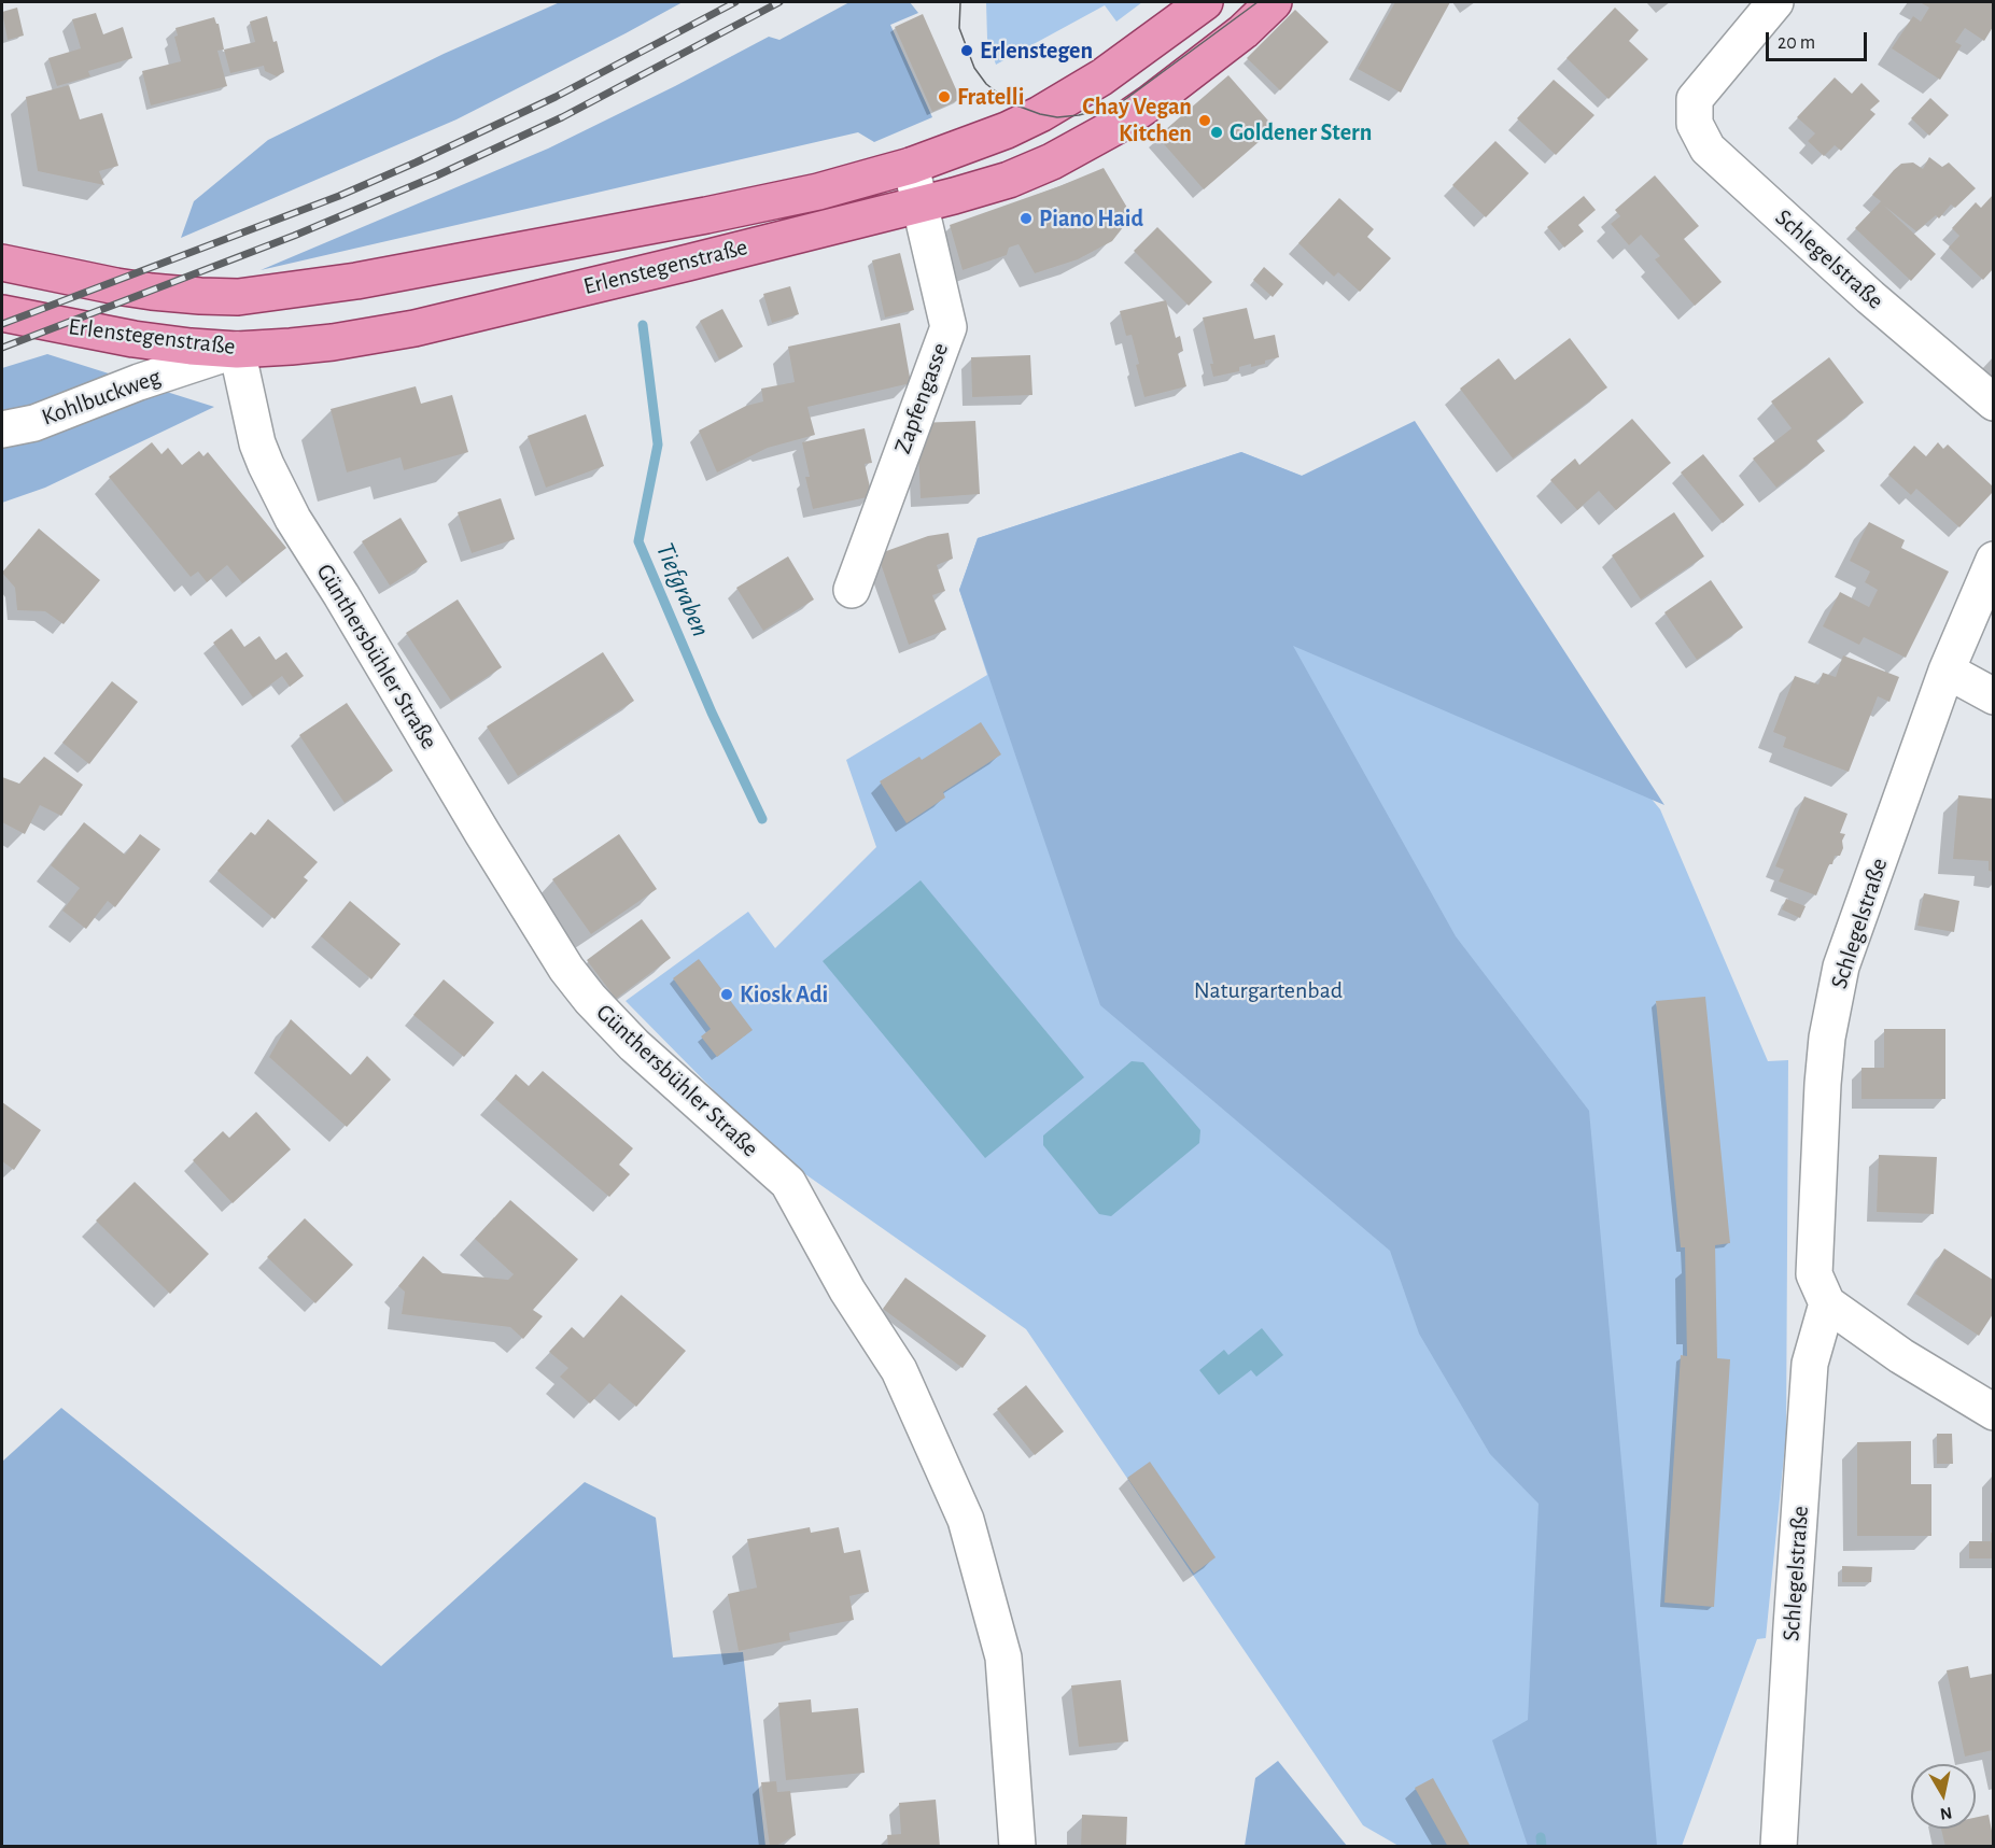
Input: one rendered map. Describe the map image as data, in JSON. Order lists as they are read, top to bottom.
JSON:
{
  "streets": {
    "main road": ["Erlenstegenstraße"],
    "street": [
      "Schlegelstraße",
      "Kohlbuckweg",
      "Zapfengasse",
      "Günthersbühler Straße"
    ]
  },
  "crossings": [
    ["Erlenstegenstraße", "Kohlbuckweg"],
    ["Erlenstegenstraße", "Zapfengasse"],
    ["Erlenstegenstraße", "Günthersbühler Straße"],
    ["Kohlbuckweg", "Günthersbühler Straße"]
  ],
  "water": ["Tiefgraben"],
  "parks": ["Naturgartenbad"],
  "places": [
    "Erlenstegen",
    "Fratelli",
    "Chay Vegan Kitchen",
    "Goldener Stern",
    "Piano Haid",
    "Kiosk Adi"
  ],
  "scale_bar": "20 m",
  "north": "bottom"
}
